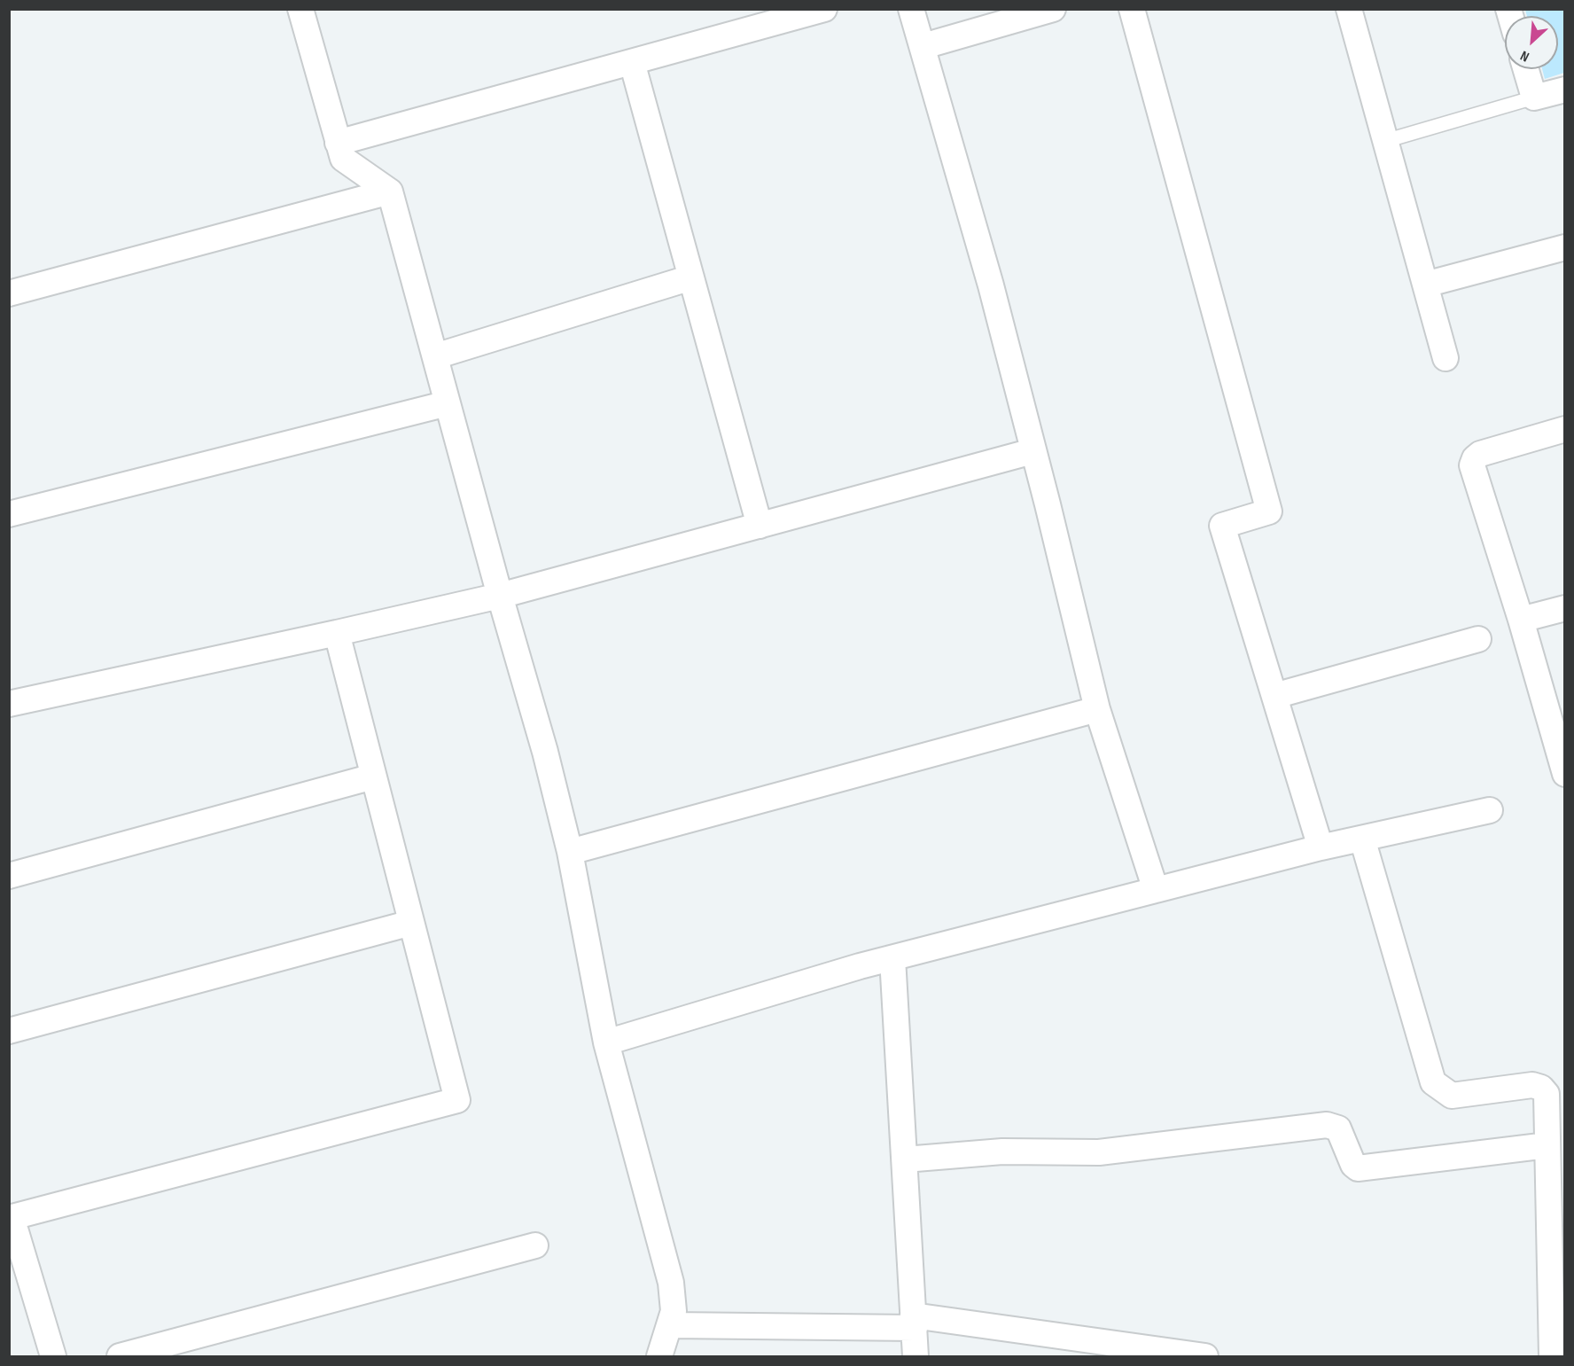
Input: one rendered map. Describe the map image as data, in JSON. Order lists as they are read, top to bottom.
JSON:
{
  "north": "bottom left"
}
